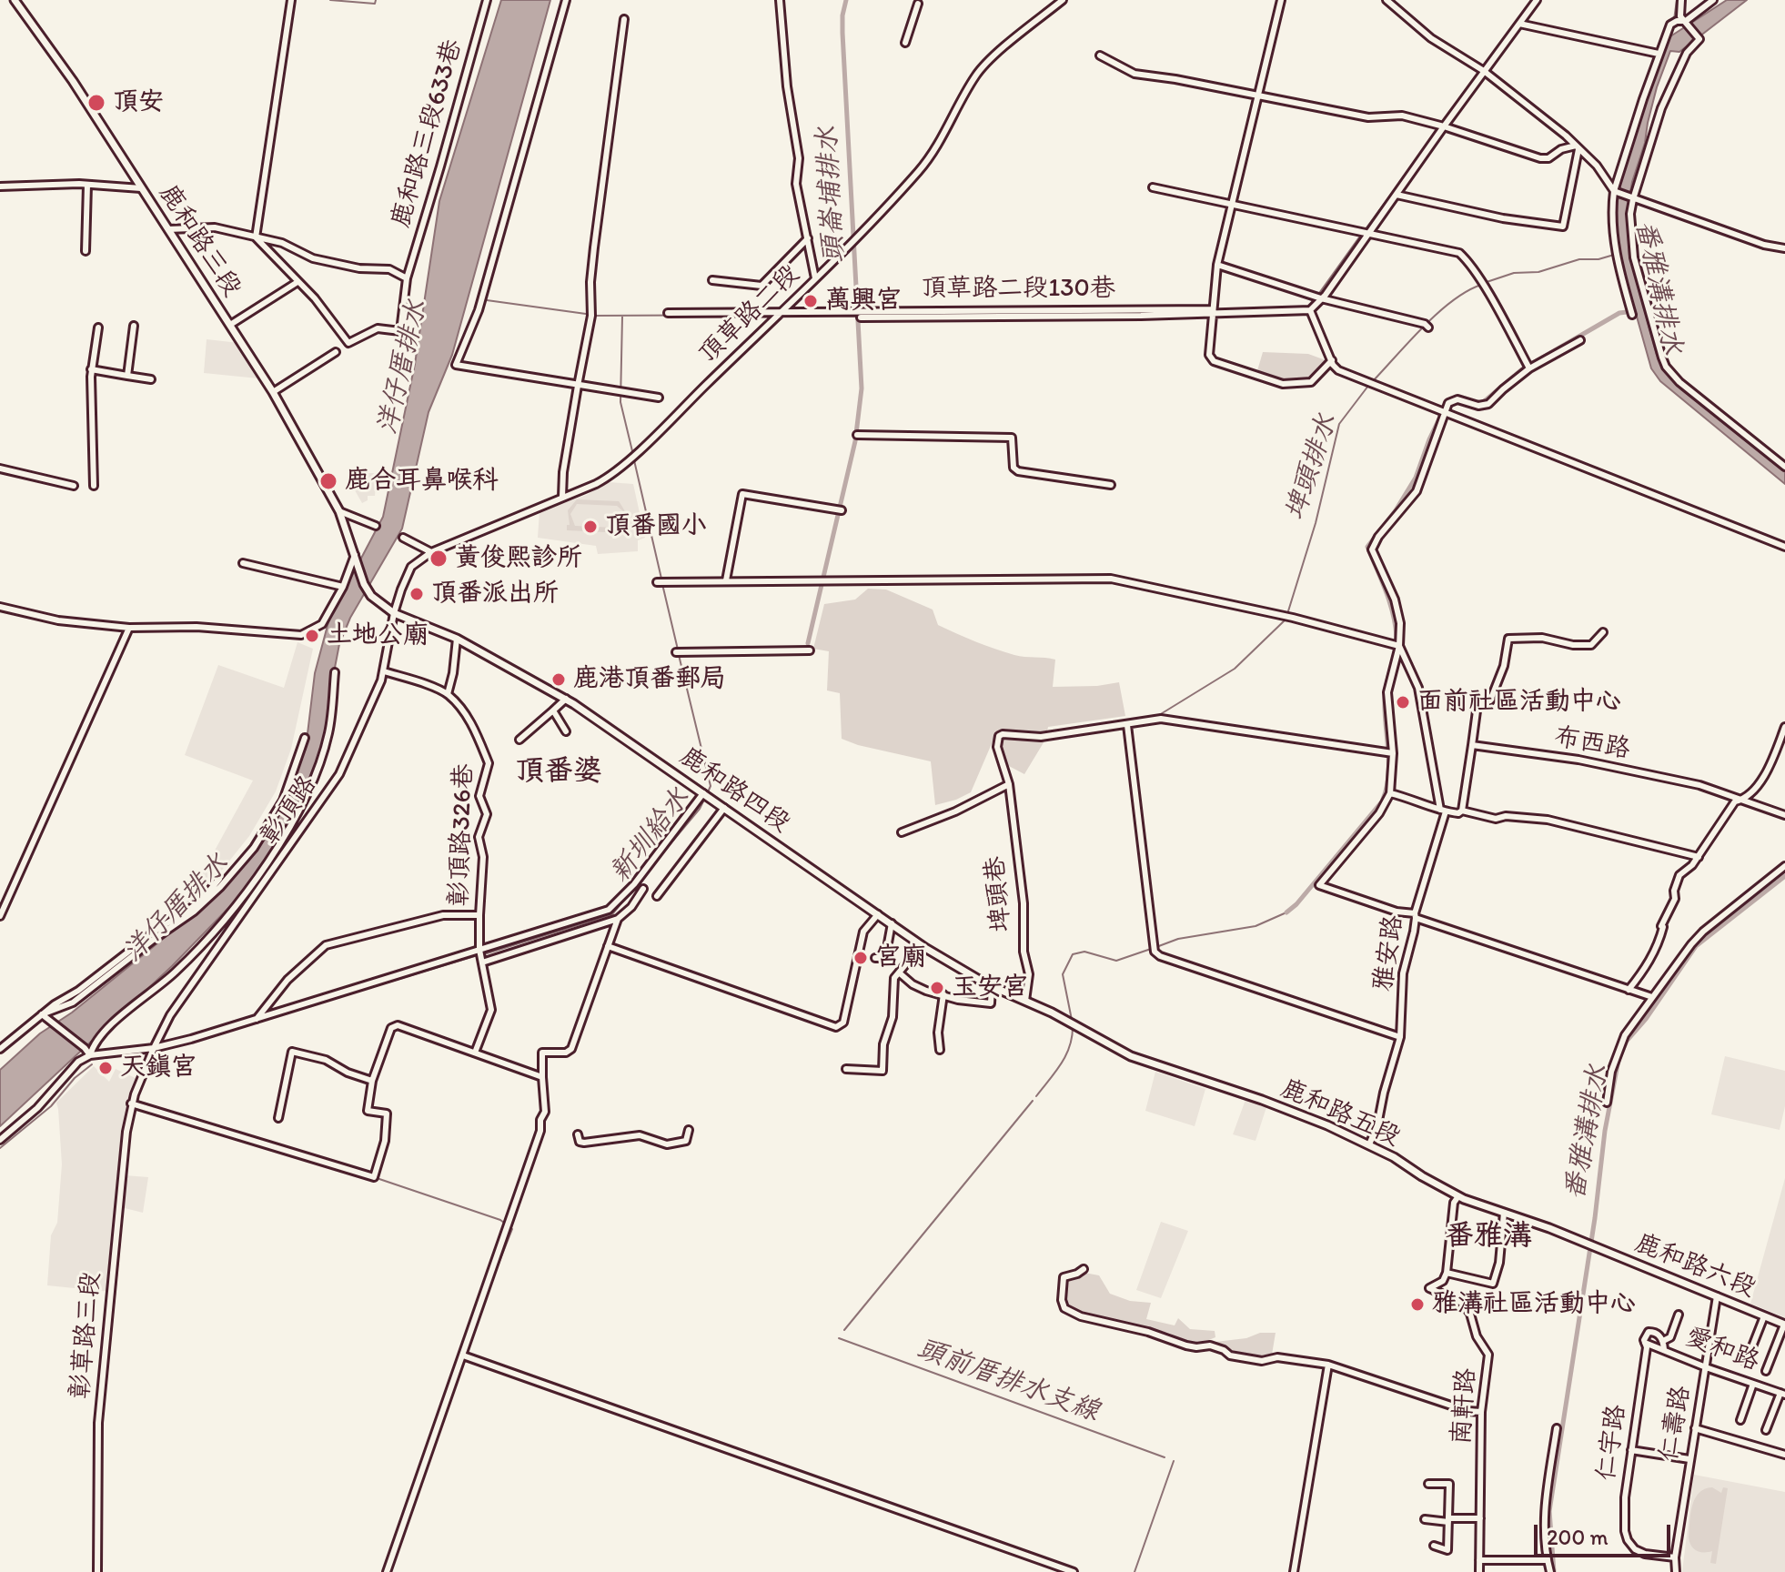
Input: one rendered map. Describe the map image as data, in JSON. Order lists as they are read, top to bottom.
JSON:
{
  "streets": {
    "main road": [
      "鹿和路三段",
      "鹿和路四段",
      "鹿和路五段",
      "鹿和路六段"
    ],
    "street": [
      "鹿和路三段633巷",
      "頂草路二段130巷",
      "頂草路二段",
      "布西路",
      "彰頂路",
      "彰頂路326巷",
      "埤頭巷",
      "雅安路",
      "彰草路三段",
      "愛和路",
      "南軒路",
      "仁壽路",
      "仁宇路"
    ]
  },
  "crossings": [
    ["鹿和路三段", "鹿和路四段"],
    ["頂草路二段130巷", "頂草路二段"],
    ["頂草路二段", "彰頂路"],
    ["鹿和路四段", "彰頂路"],
    ["鹿和路四段", "埤頭巷"],
    ["鹿和路四段", "鹿和路五段"],
    ["彰頂路", "彰草路三段"],
    ["雅安路", "鹿和路五段"],
    ["鹿和路五段", "鹿和路六段"],
    ["鹿和路五段", "南軒路"],
    ["鹿和路六段", "仁壽路"],
    ["愛和路", "仁壽路"],
    ["愛和路", "仁宇路"],
    ["仁壽路", "仁宇路"]
  ],
  "districts": ["頂番婆", "番雅溝"],
  "water": [
    "頭崙埔排水",
    "番雅溝排水",
    "洋仔厝排水",
    "埤頭排水",
    "新圳給水",
    "頭前厝排水支線"
  ],
  "places": [
    "頂安",
    "萬興宮",
    "鹿合耳鼻喉科",
    "頂番國小",
    "黃俊熙診所",
    "頂番派出所",
    "土地公廟",
    "鹿港頂番郵局",
    "面前社區活動中心",
    "宮廟",
    "玉安宮",
    "天鎮宮",
    "雅溝社區活動中心"
  ],
  "scale_bar": "200 m"
}
